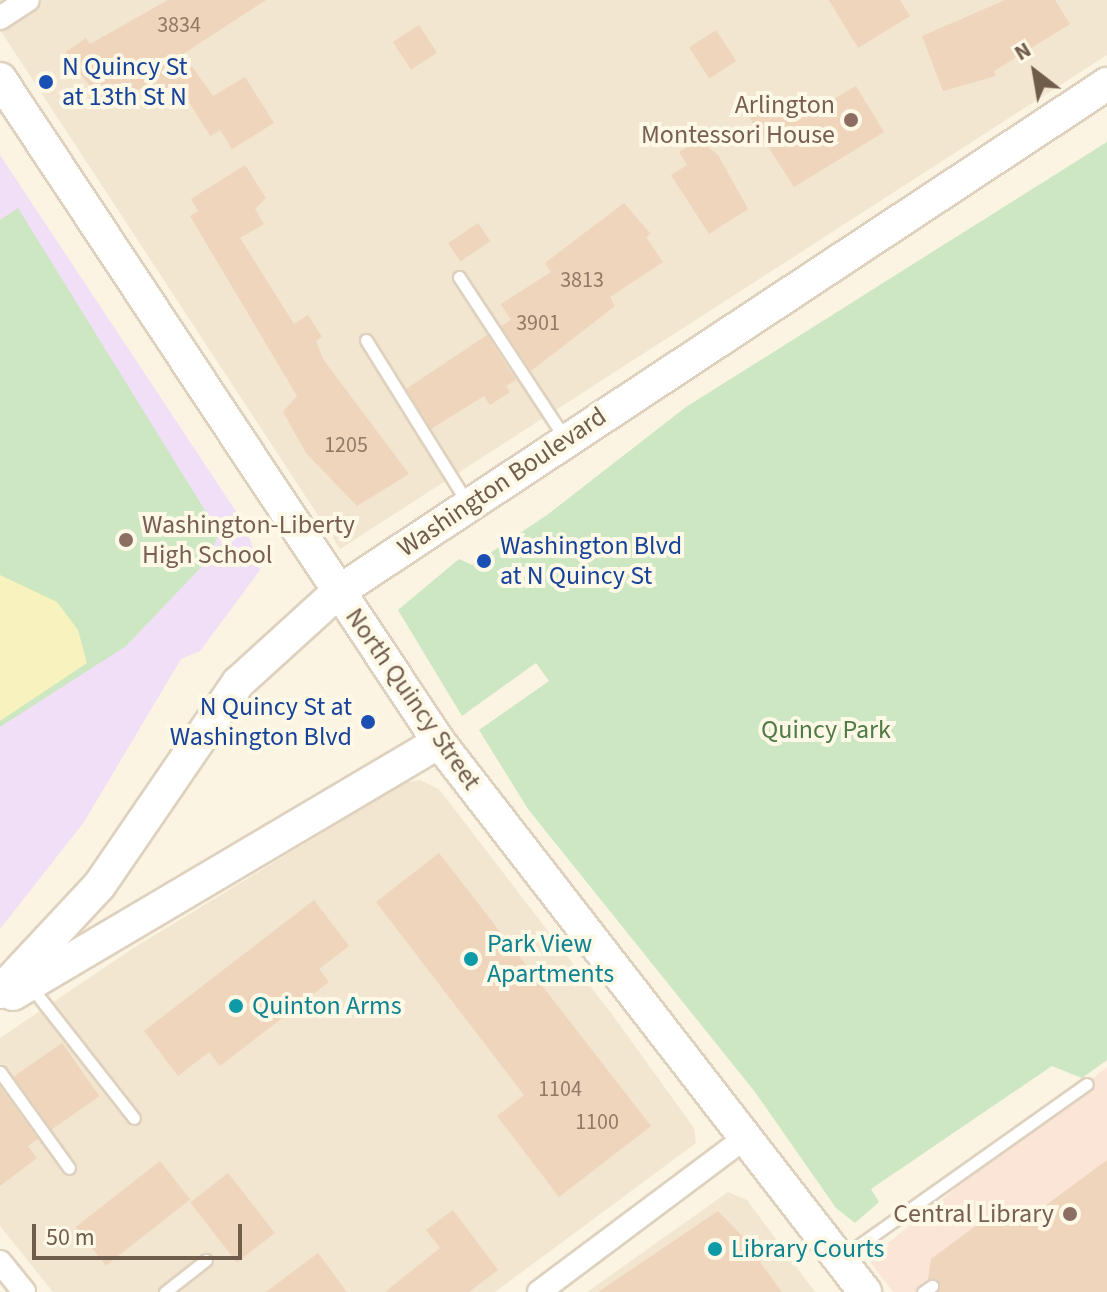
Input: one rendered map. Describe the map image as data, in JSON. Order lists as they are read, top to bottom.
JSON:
{
  "streets": {
    "main road": ["Washington Boulevard", "North Quincy Street"]
  },
  "crossings": [
    ["Washington Boulevard", "North Quincy Street"]
  ],
  "parks": ["Quincy Park"],
  "places": [
    "N Quincy St at 13th St N",
    "Arlington Montessori House",
    "Washington-Liberty High School",
    "Washington Blvd at N Quincy St",
    "N Quincy St at Washington Blvd",
    "Park View Apartments",
    "Quinton Arms",
    "Central Library",
    "Library Courts"
  ],
  "house_numbers": [
    "3834",
    "3813",
    "3901",
    "1205",
    "1104",
    "1100"
  ],
  "scale_bar": "50 m",
  "north": "top left"
}
